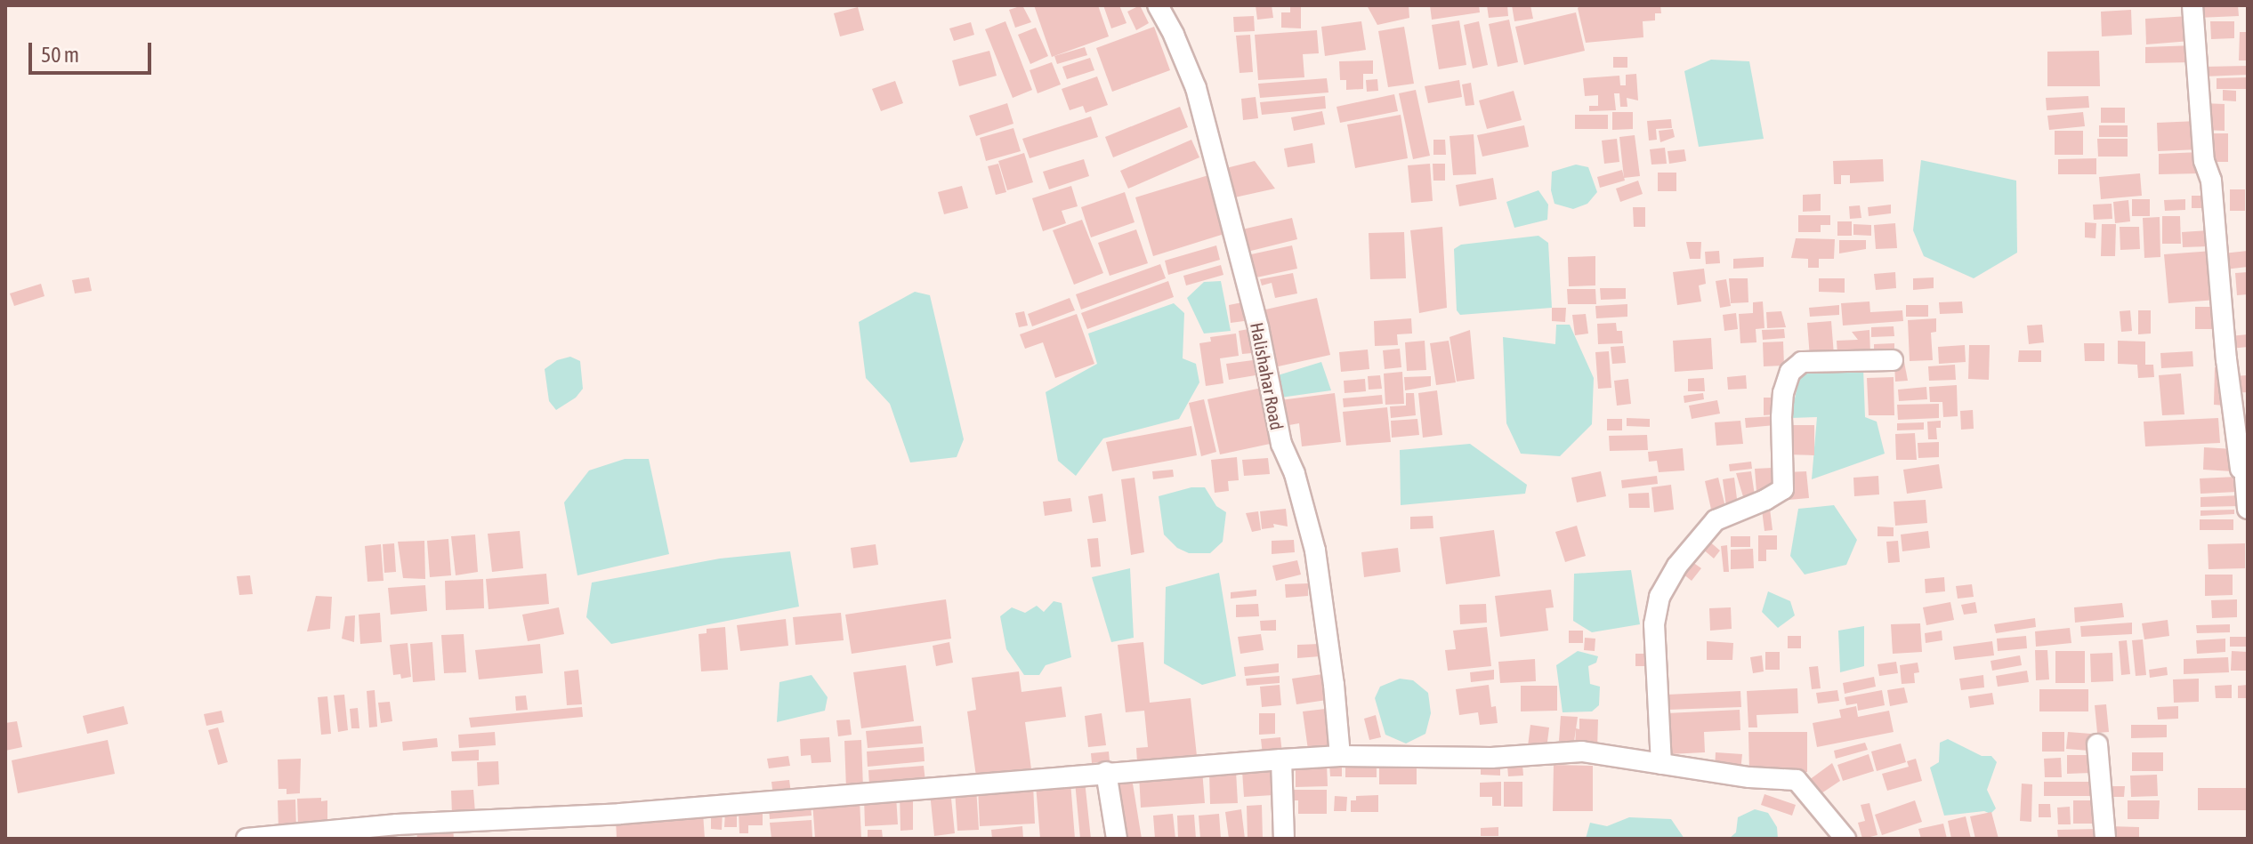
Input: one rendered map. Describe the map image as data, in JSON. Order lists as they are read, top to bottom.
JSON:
{
  "streets": {
    "street": ["Halishahar Road"]
  },
  "scale_bar": "50 m"
}
